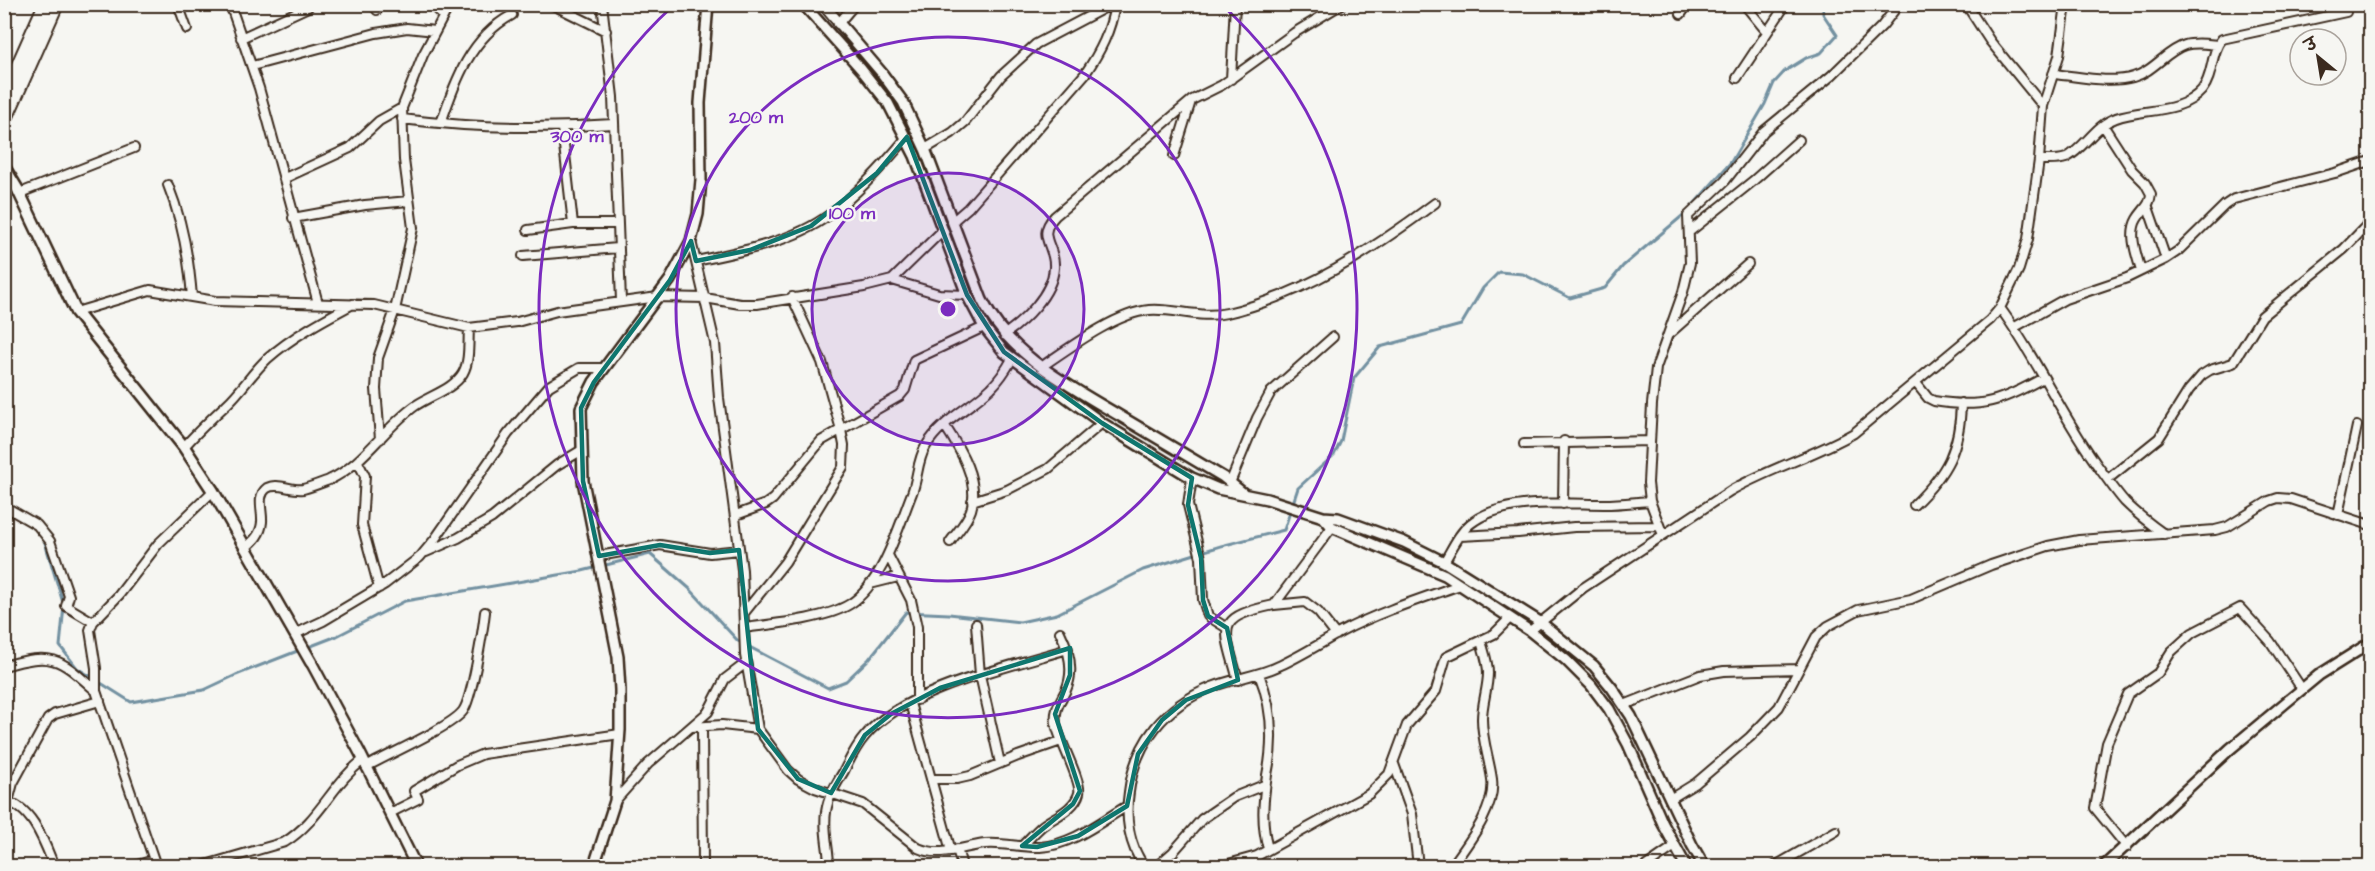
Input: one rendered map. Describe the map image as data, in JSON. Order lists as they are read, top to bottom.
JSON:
{
  "north": "top left",
  "rings": ["200 m", "300 m", "100 m"]
}
